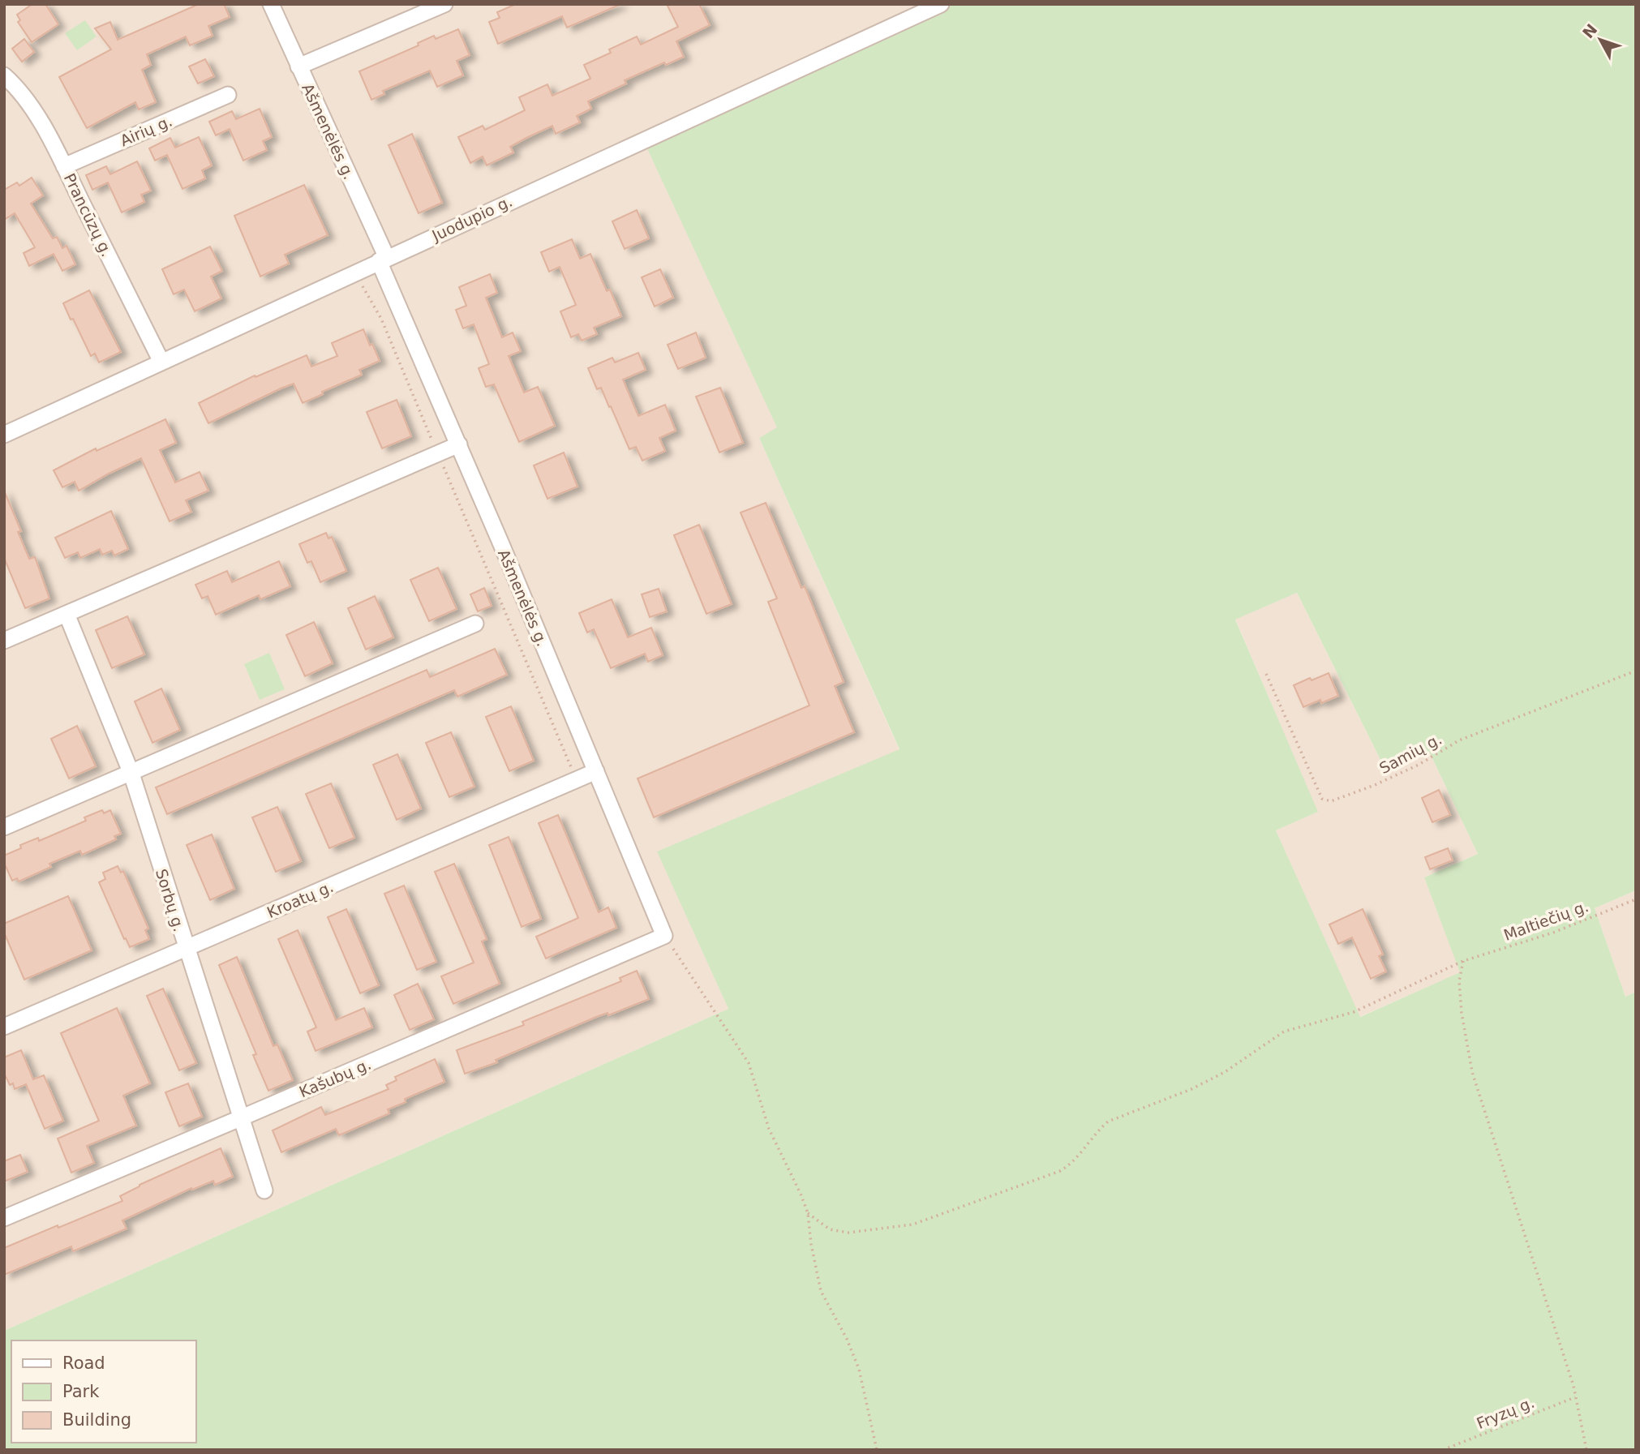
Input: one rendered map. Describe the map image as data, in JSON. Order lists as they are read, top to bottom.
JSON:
{
  "streets": {
    "street": [
      "Airių g.",
      "Ašmenėlės g.",
      "Prancūzų g.",
      "Juodupio g.",
      "Kroatų g.",
      "Sorbų g.",
      "Kašubų g."
    ],
    "path": ["Samių g.", "Maltiečių g.", "Fryzų g."]
  },
  "crossings": [
    ["Airių g.", "Prancūzų g."],
    ["Ašmenėlės g.", "Juodupio g."],
    ["Ašmenėlės g.", "Kroatų g."],
    ["Ašmenėlės g.", "Kašubų g."],
    ["Prancūzų g.", "Juodupio g."],
    ["Kroatų g.", "Sorbų g."],
    ["Sorbų g.", "Kašubų g."]
  ],
  "legend": ["Road", "Park", "Building"],
  "north": "top left"
}
